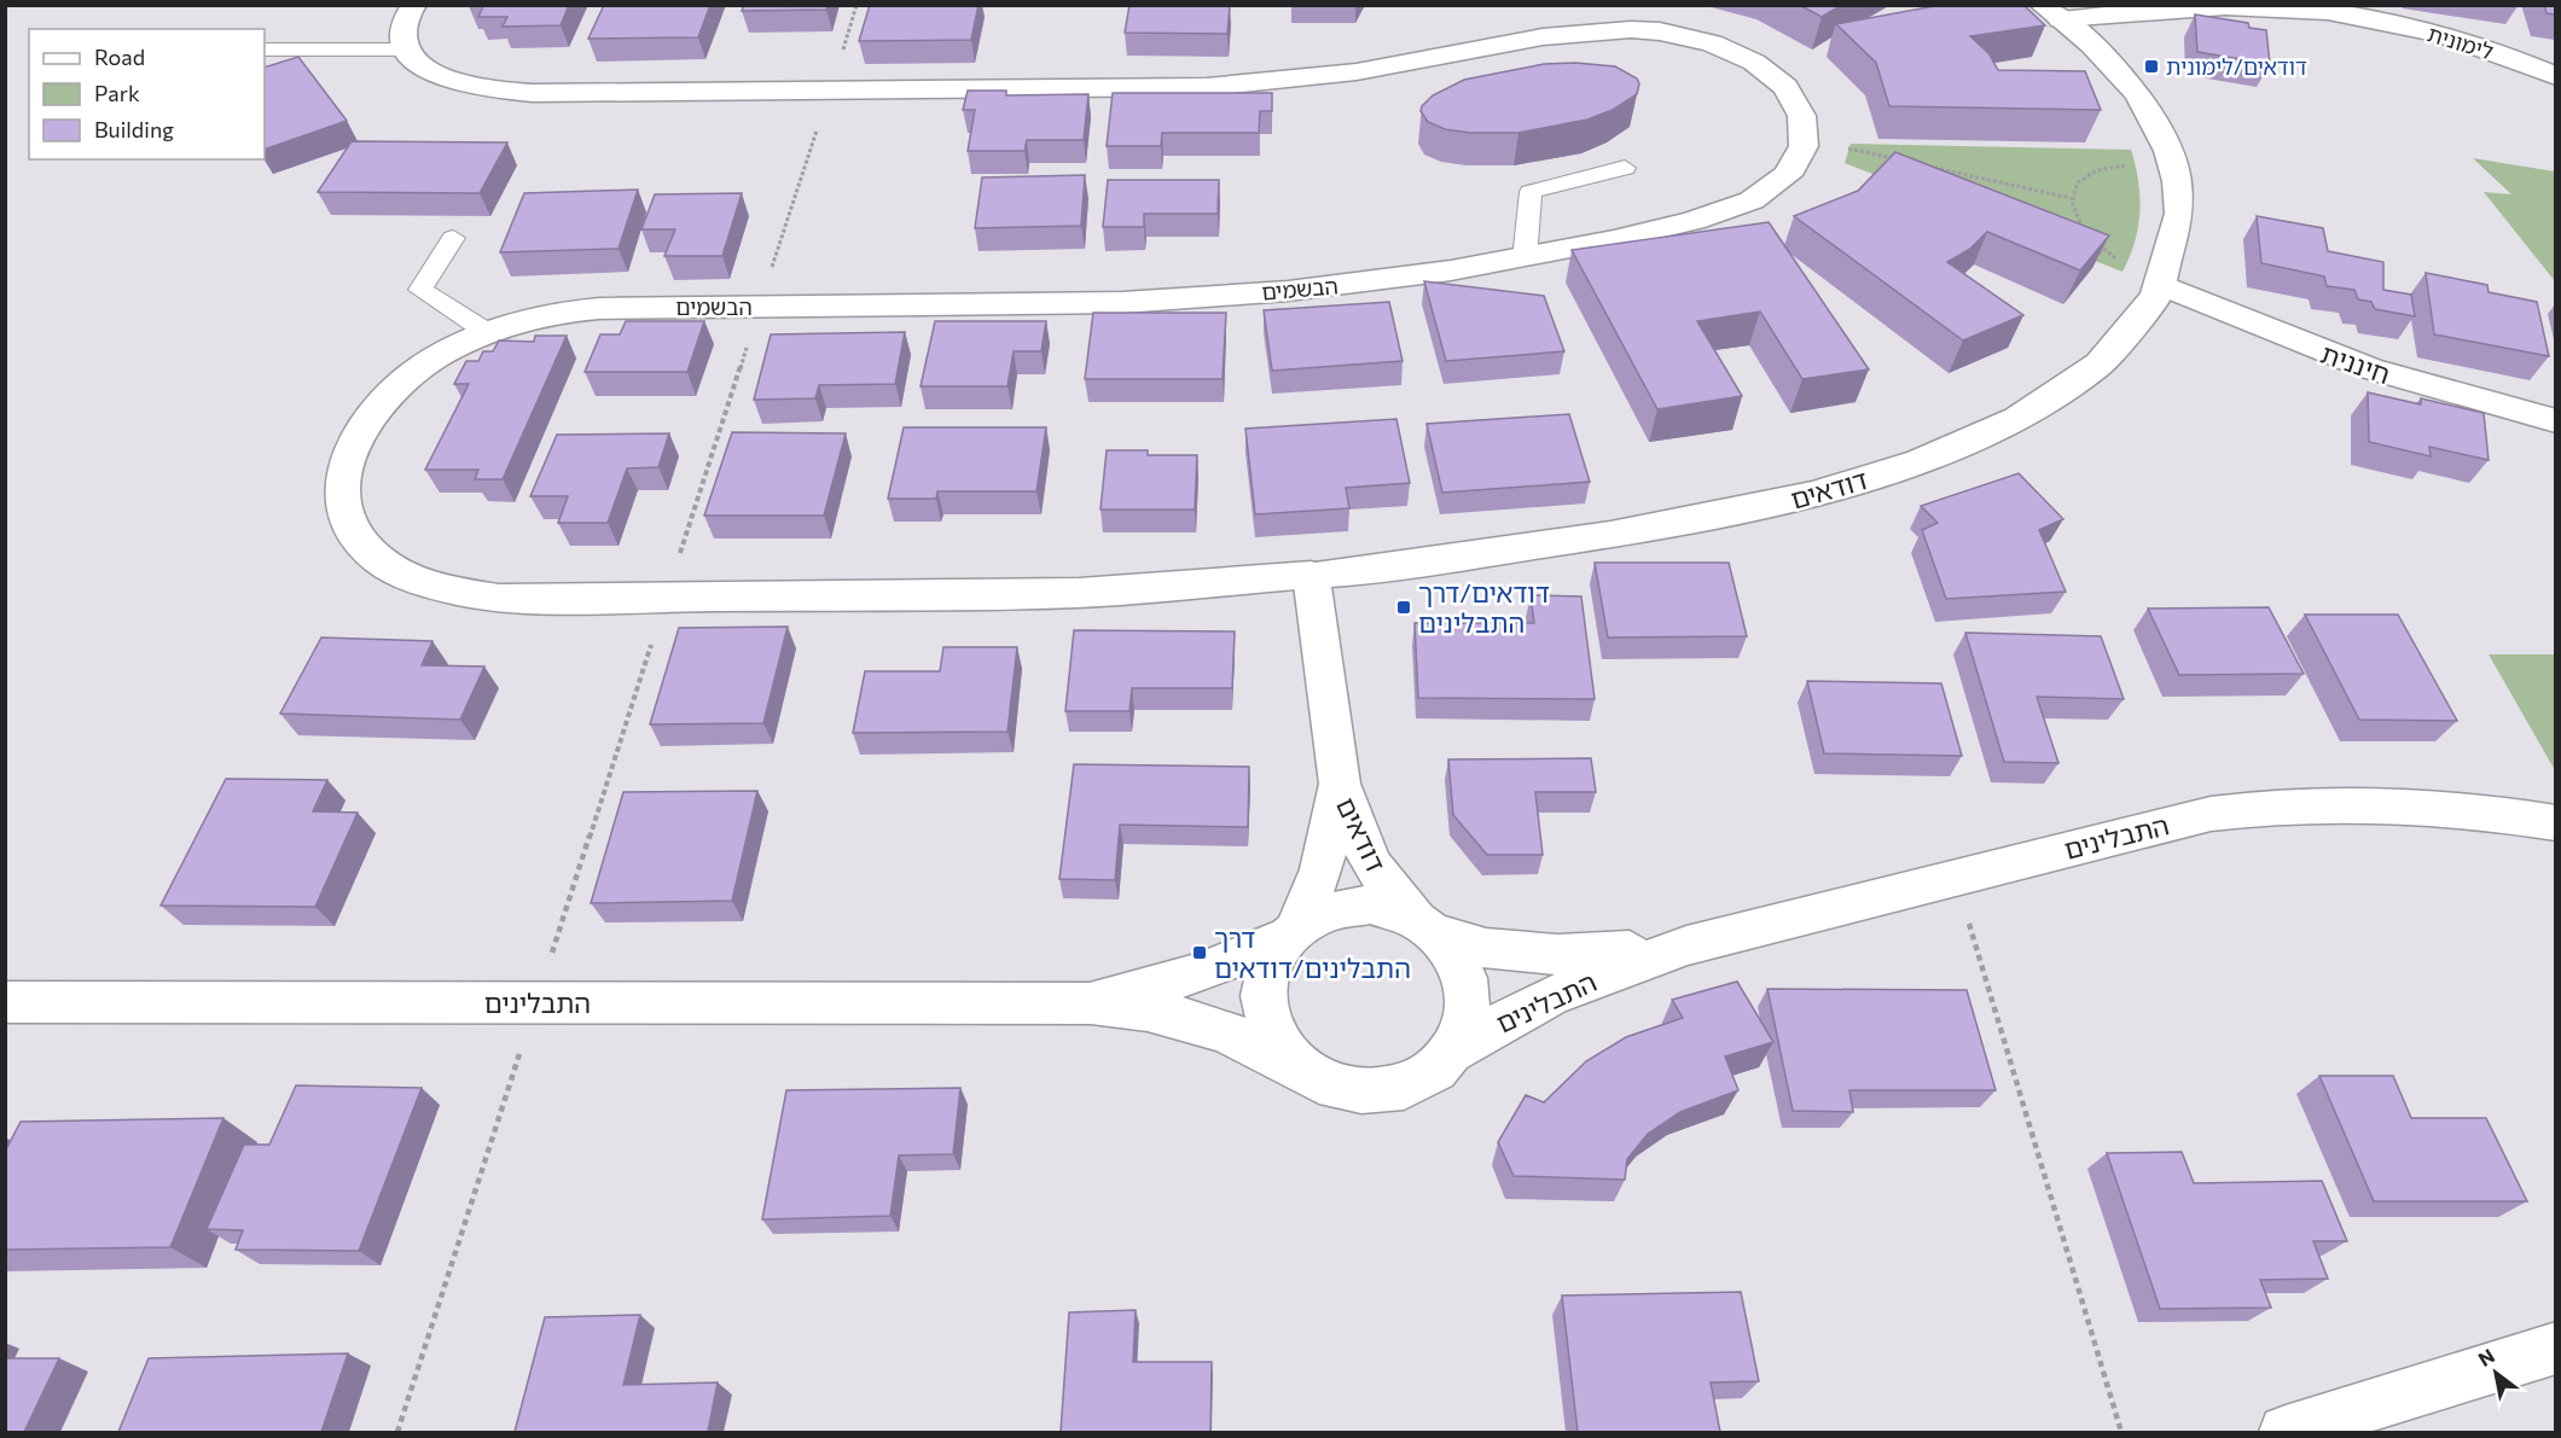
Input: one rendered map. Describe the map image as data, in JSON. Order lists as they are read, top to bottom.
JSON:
{
  "streets": {
    "street": [
      "לימונית",
      "הבשמים",
      "חיננית",
      "דודאים",
      "התבלינים"
    ]
  },
  "crossings": [
    ["לימונית", "דודאים"],
    ["הבשמים", "דודאים"],
    ["חיננית", "דודאים"],
    ["דודאים", "התבלינים"]
  ],
  "places": {
    "transit": ["דודאים/לימונית", "דודאים/דרך התבלינים", "דרך התבלינים/דודאים"]
  },
  "legend": ["Road", "Park", "Building"],
  "north": "top left"
}
